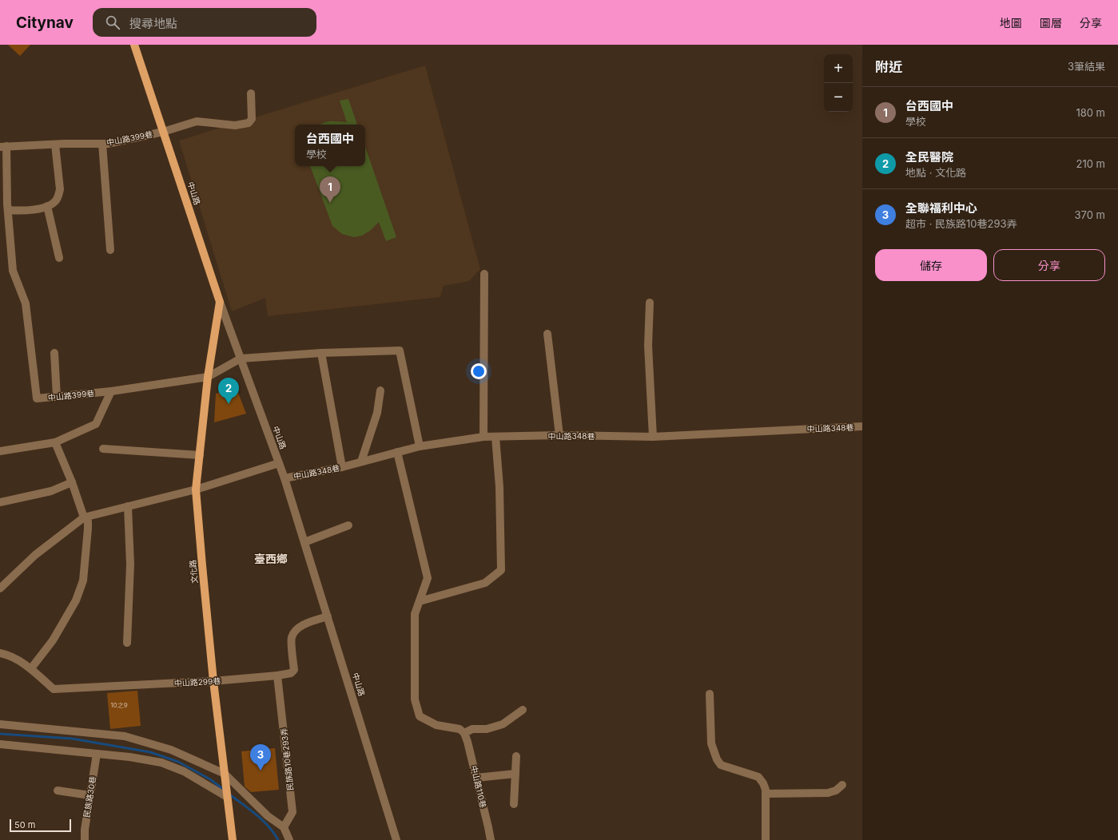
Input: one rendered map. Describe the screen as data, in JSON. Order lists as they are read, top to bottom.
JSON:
{
  "streets": {
    "main road": ["中山路", "文化路"],
    "street": [
      "中山路399巷",
      "中山路348巷",
      "中山路299巷",
      "民族路10巷293弄",
      "中山路110巷",
      "民族路30巷"
    ]
  },
  "crossings": [
    ["中山路399巷", "中山路"],
    ["中山路399巷", "文化路"],
    ["中山路", "中山路348巷"],
    ["中山路", "文化路"],
    ["中山路", "中山路299巷"],
    ["文化路", "中山路299巷"],
    ["中山路299巷", "民族路10巷293弄"]
  ],
  "districts": ["臺西鄉"],
  "house_numbers": ["10之9"],
  "scale_bar": "50 m",
  "page": {
    "header": "Citynav",
    "search": "搜尋地點",
    "nav": ["地圖", "圖層", "分享"],
    "heading": ["附近", "3筆結果"],
    "map_buttons": ["+", "−"],
    "list": [
      {
        "mark": "1",
        "name": "台西國中",
        "note": "學校",
        "value": "180 m"
      },
      {
        "mark": "2",
        "name": "全民醫院",
        "note": "地點 · 文化路",
        "value": "210 m"
      },
      {
        "mark": "3",
        "name": "全聯福利中心",
        "note": "超市 · 民族路10巷293弄",
        "value": "370 m"
      }
    ],
    "popup": ["台西國中", "學校"],
    "pins": ["1", "2", "3"],
    "buttons": ["儲存", "分享"],
    "scale": "50 m"
  }
}
